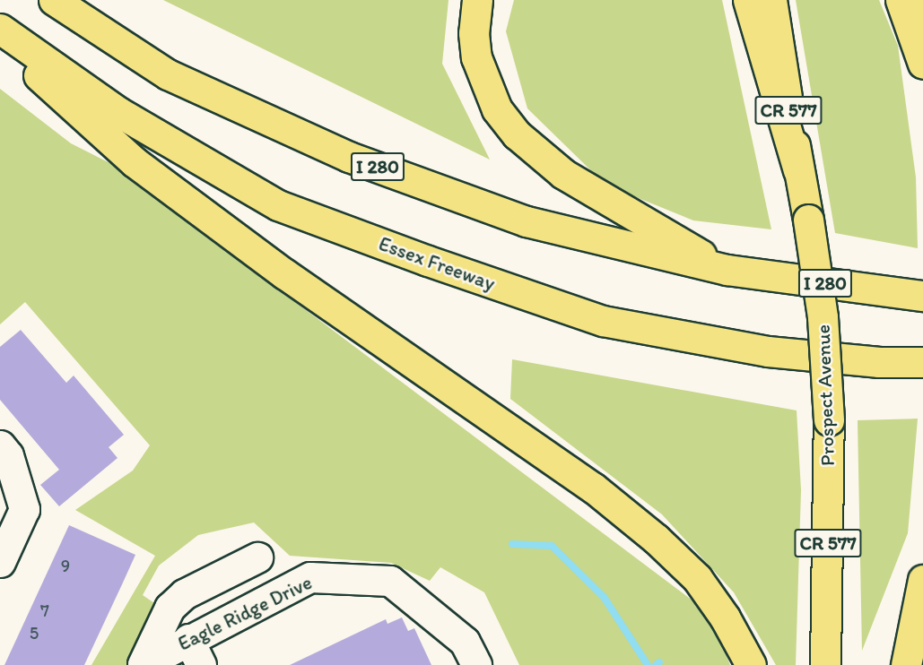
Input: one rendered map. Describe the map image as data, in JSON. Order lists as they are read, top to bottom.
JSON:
{
  "streets": {
    "main road": [
      "CR 577",
      "I 280",
      "Essex Freeway",
      "Prospect Avenue"
    ],
    "lane": ["Eagle Ridge Drive"]
  },
  "house_numbers": ["9", "7", "5"]
}
